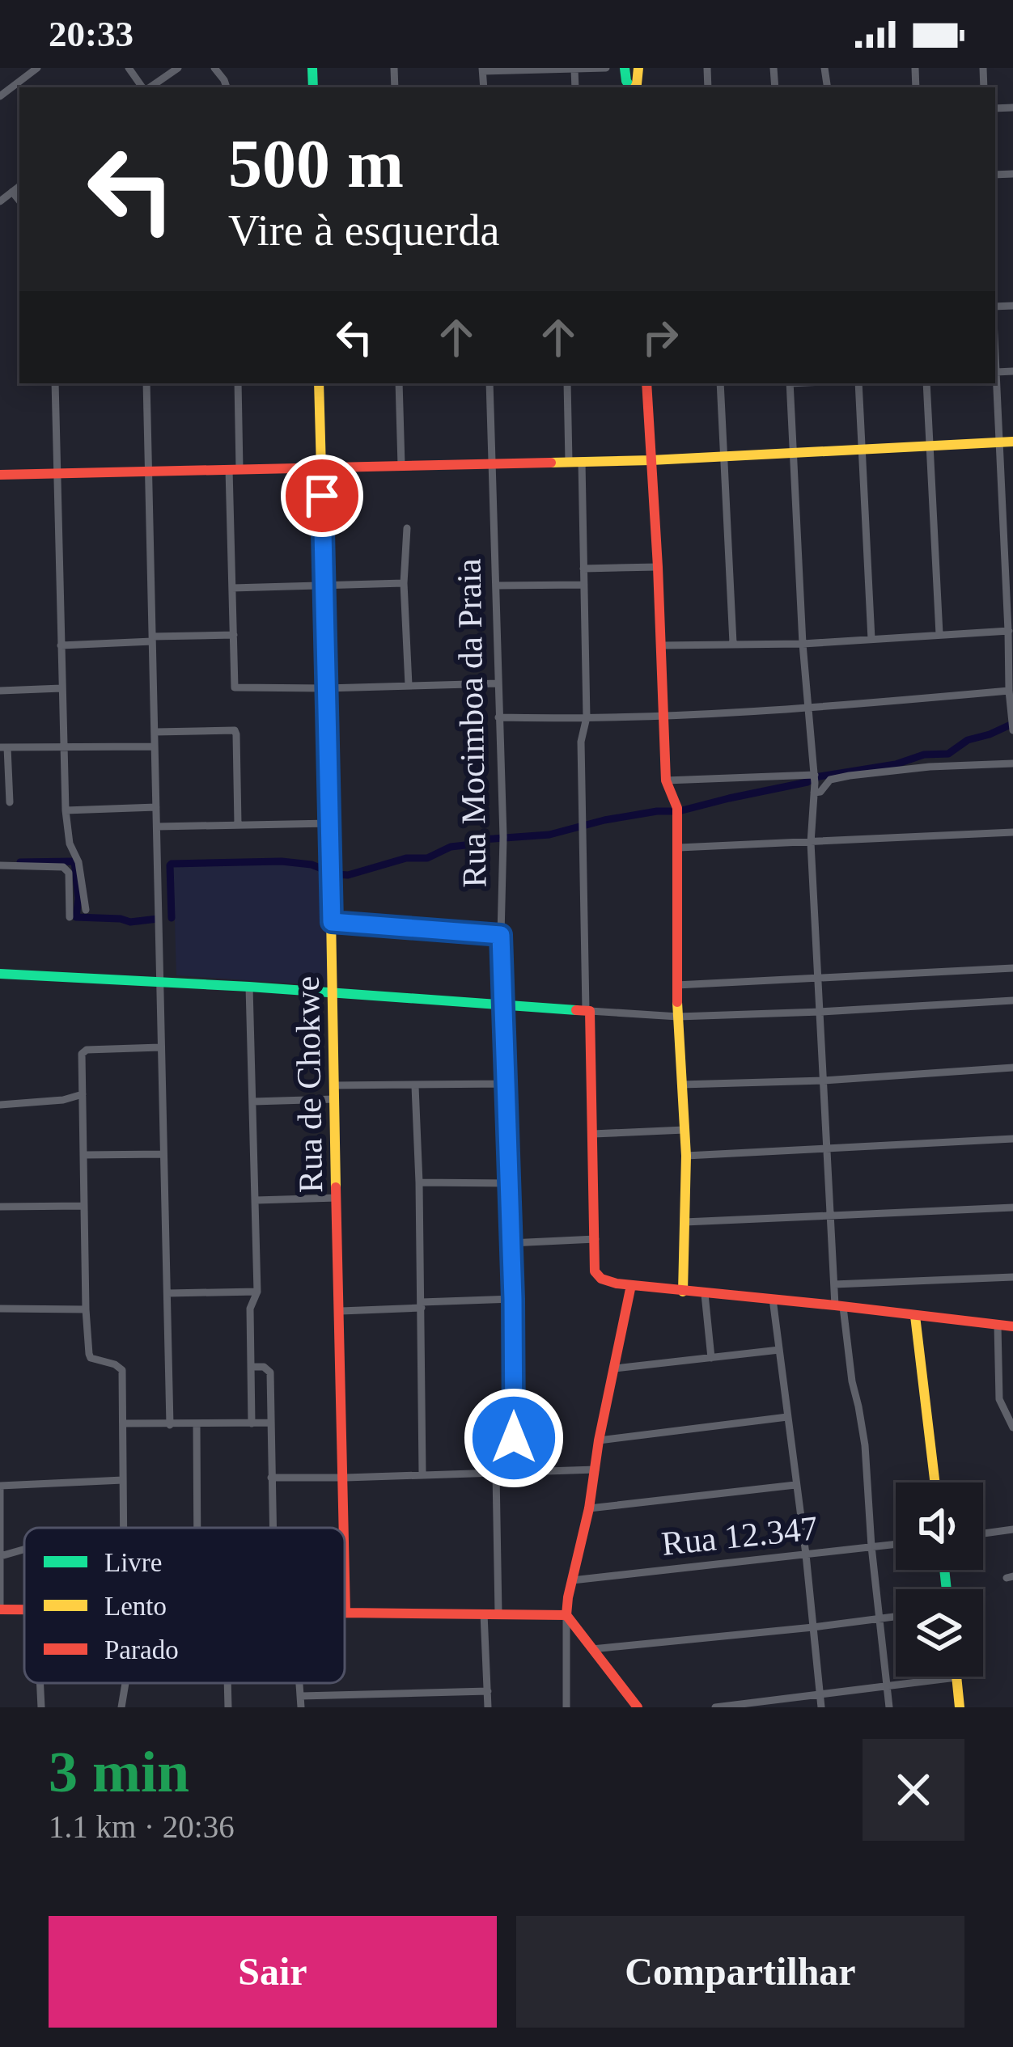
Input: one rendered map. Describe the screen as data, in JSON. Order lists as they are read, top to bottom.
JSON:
{
  "streets": {
    "street": ["Rua Mocimboa da Praia", "Rua de Chokwe", "Rua 12.347"]
  },
  "legend": ["Livre", "Lento", "Parado"],
  "page": {
    "status": "20:33",
    "turn": ["500 m", "Vire à esquerda"],
    "heading": ["3 min", "1.1 km · 20:36"],
    "buttons": ["Sair", "Compartilhar"]
  }
}
